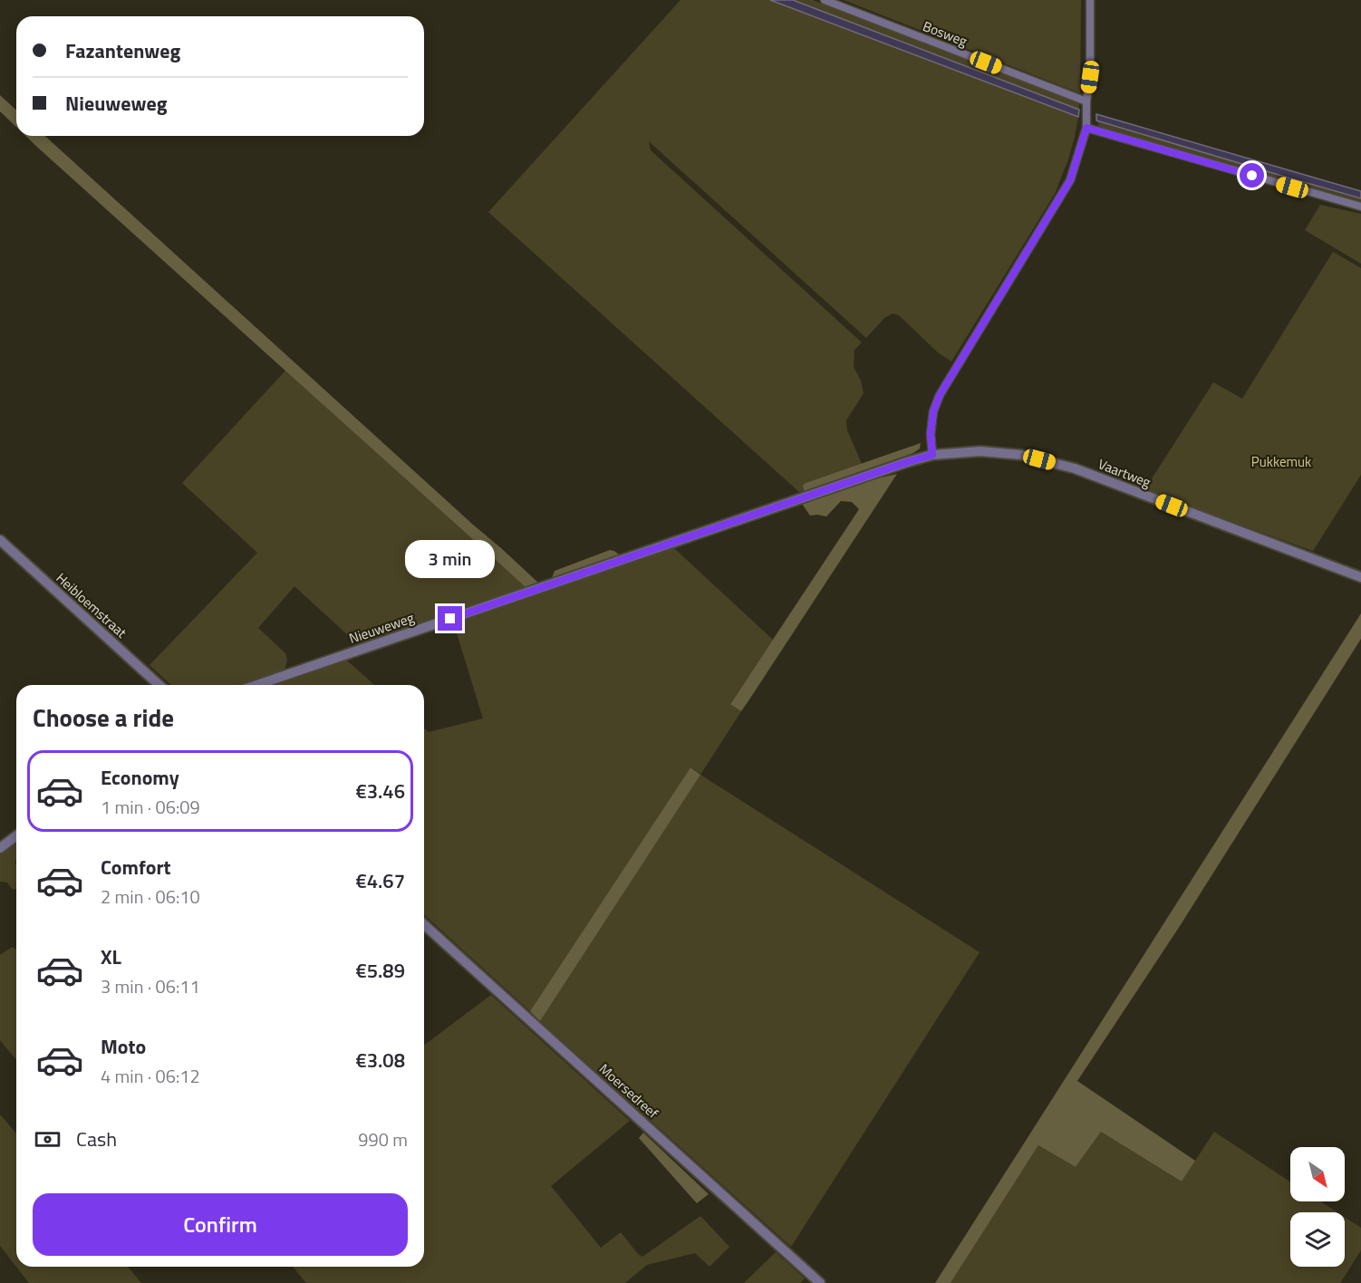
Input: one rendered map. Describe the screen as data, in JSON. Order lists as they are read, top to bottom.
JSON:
{
  "streets": {
    "street": [
      "Bosweg",
      "Vaartweg",
      "Heibloemstraat",
      "Nieuweweg",
      "Moersedreef"
    ]
  },
  "crossings": [
    ["Vaartweg", "Nieuweweg"]
  ],
  "parks": ["Pukkemuk"],
  "north": "bottom right",
  "page": {
    "banner": ["Fazantenweg", "Nieuweweg"],
    "bubble": "3 min",
    "heading": "Choose a ride",
    "list": [
      {
        "name": "Economy",
        "note": "1 min · 06:09",
        "value": "€3.46"
      },
      {
        "name": "Comfort",
        "note": "2 min · 06:10",
        "value": "€4.67"
      },
      {
        "name": "XL",
        "note": "3 min · 06:11",
        "value": "€5.89"
      },
      {
        "name": "Moto",
        "note": "4 min · 06:12",
        "value": "€3.08"
      }
    ],
    "pay": ["Cash", "990 m"],
    "buttons": "Confirm"
  }
}
